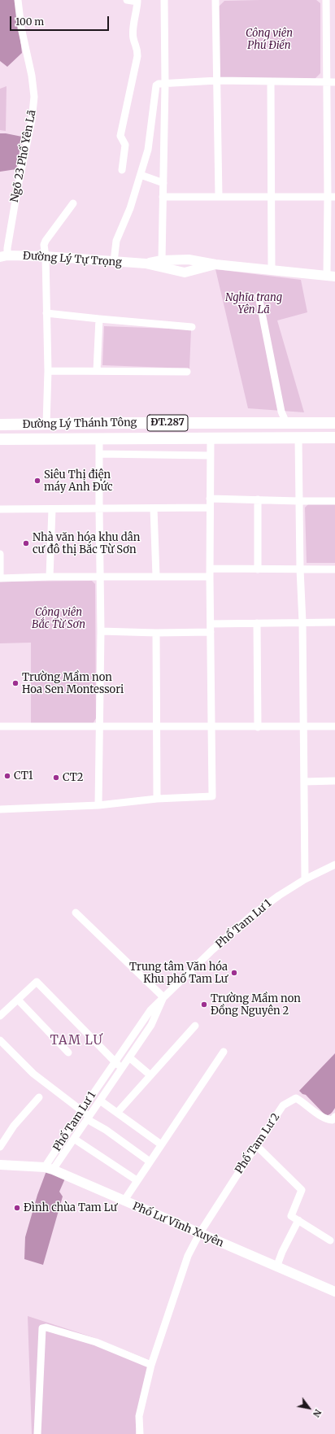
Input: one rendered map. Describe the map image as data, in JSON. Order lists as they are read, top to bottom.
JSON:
{
  "streets": {
    "main road": [
      "Đường Lý Tự Trọng",
      "ĐT.287",
      "Đường Lý Thánh Tông",
      "Phố Lư Vĩnh Xuyên"
    ],
    "street": ["Ngõ 23 Phố Yên Lã", "Phố Tam Lư 1", "Phố Tam Lư 2"]
  },
  "crossings": [
    ["Ngõ 23 Phố Yên Lã", "Đường Lý Tự Trọng"],
    ["Phố Tam Lư 1", "Phố Lư Vĩnh Xuyên"],
    ["Phố Tam Lư 2", "Phố Lư Vĩnh Xuyên"]
  ],
  "districts": ["TAM LƯ"],
  "parks": ["Công viên Phú Điền", "Nghĩa trang Yên Lã", "Công viên Bắc Từ Sơn"],
  "places": [
    "Siêu Thị điện máy Anh Đức",
    "Nhà văn hóa khu dân cư đô thị Bắc Từ Sơn",
    "Trường Mầm non Hoa Sen Montessori",
    "CT1",
    "CT2",
    "Trung tâm Văn hóa Khu phố Tam Lư",
    "Trường Mầm non Đồng Nguyên 2",
    "Đình chùa Tam Lư"
  ],
  "scale_bar": "100 m",
  "north": "bottom right"
}
